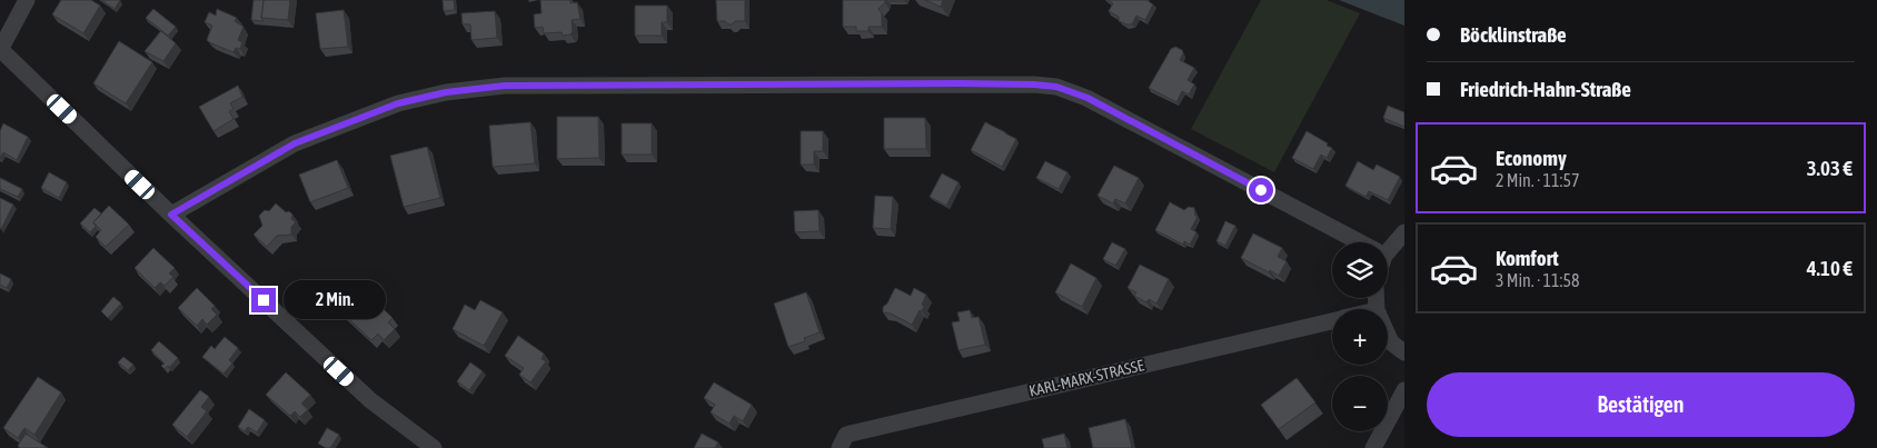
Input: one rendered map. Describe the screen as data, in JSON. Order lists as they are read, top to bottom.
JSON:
{
  "streets": {
    "street": ["KARL-MARX-STRASSE"]
  },
  "page": {
    "banner": ["Böcklinstraße", "Friedrich-Hahn-Straße"],
    "list": [
      {
        "name": "Economy",
        "note": "2 Min. · 11:57",
        "value": "3.03 €"
      },
      {
        "name": "Komfort",
        "note": "3 Min. · 11:58",
        "value": "4.10 €"
      }
    ],
    "map_buttons": ["+", "−"],
    "bubble": "2 Min.",
    "buttons": "Bestätigen"
  }
}
